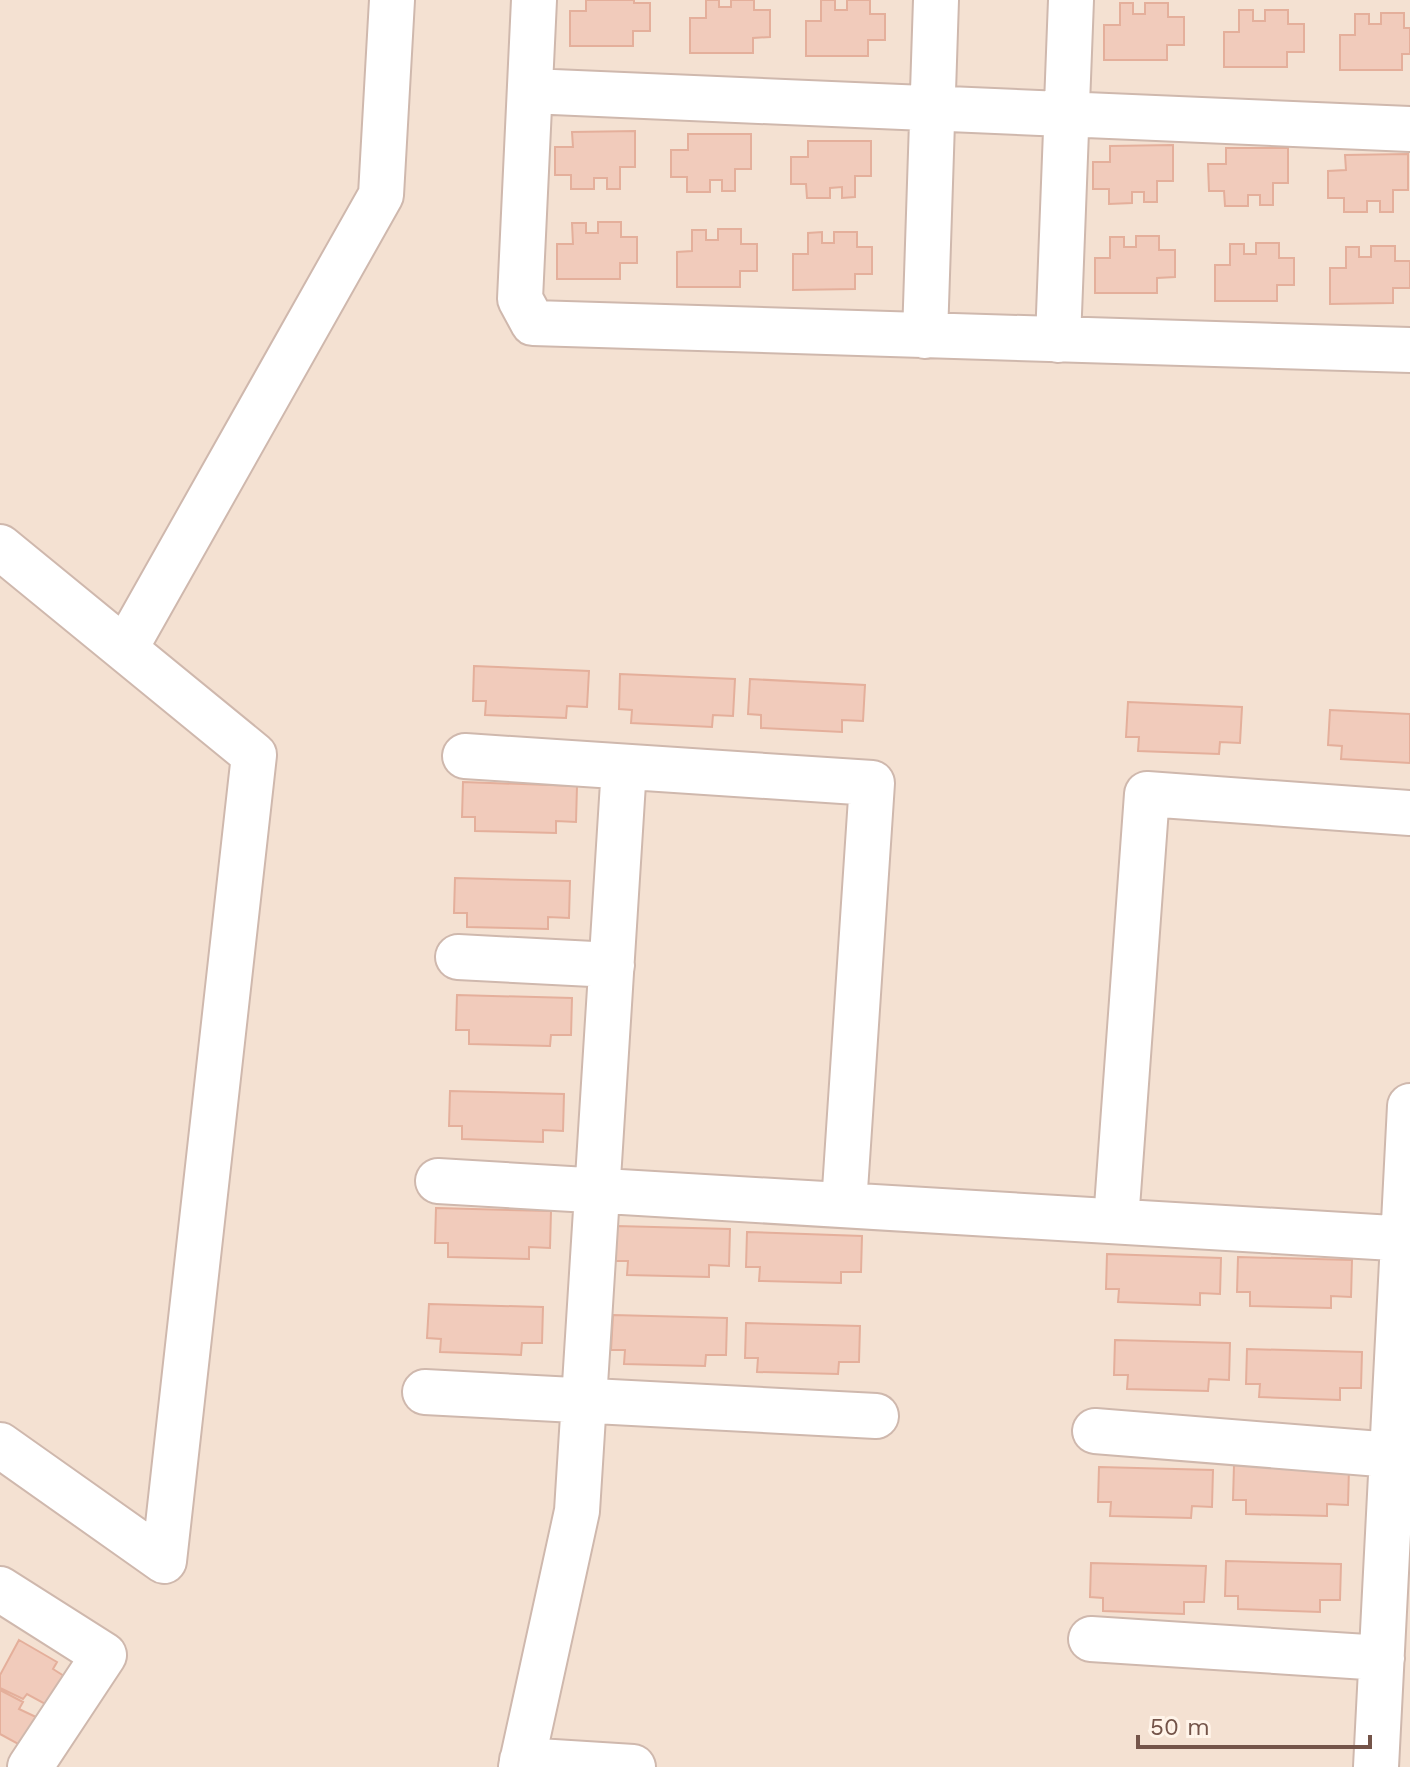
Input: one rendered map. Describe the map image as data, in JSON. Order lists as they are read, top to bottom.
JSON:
{
  "scale_bar": "50 m"
}
